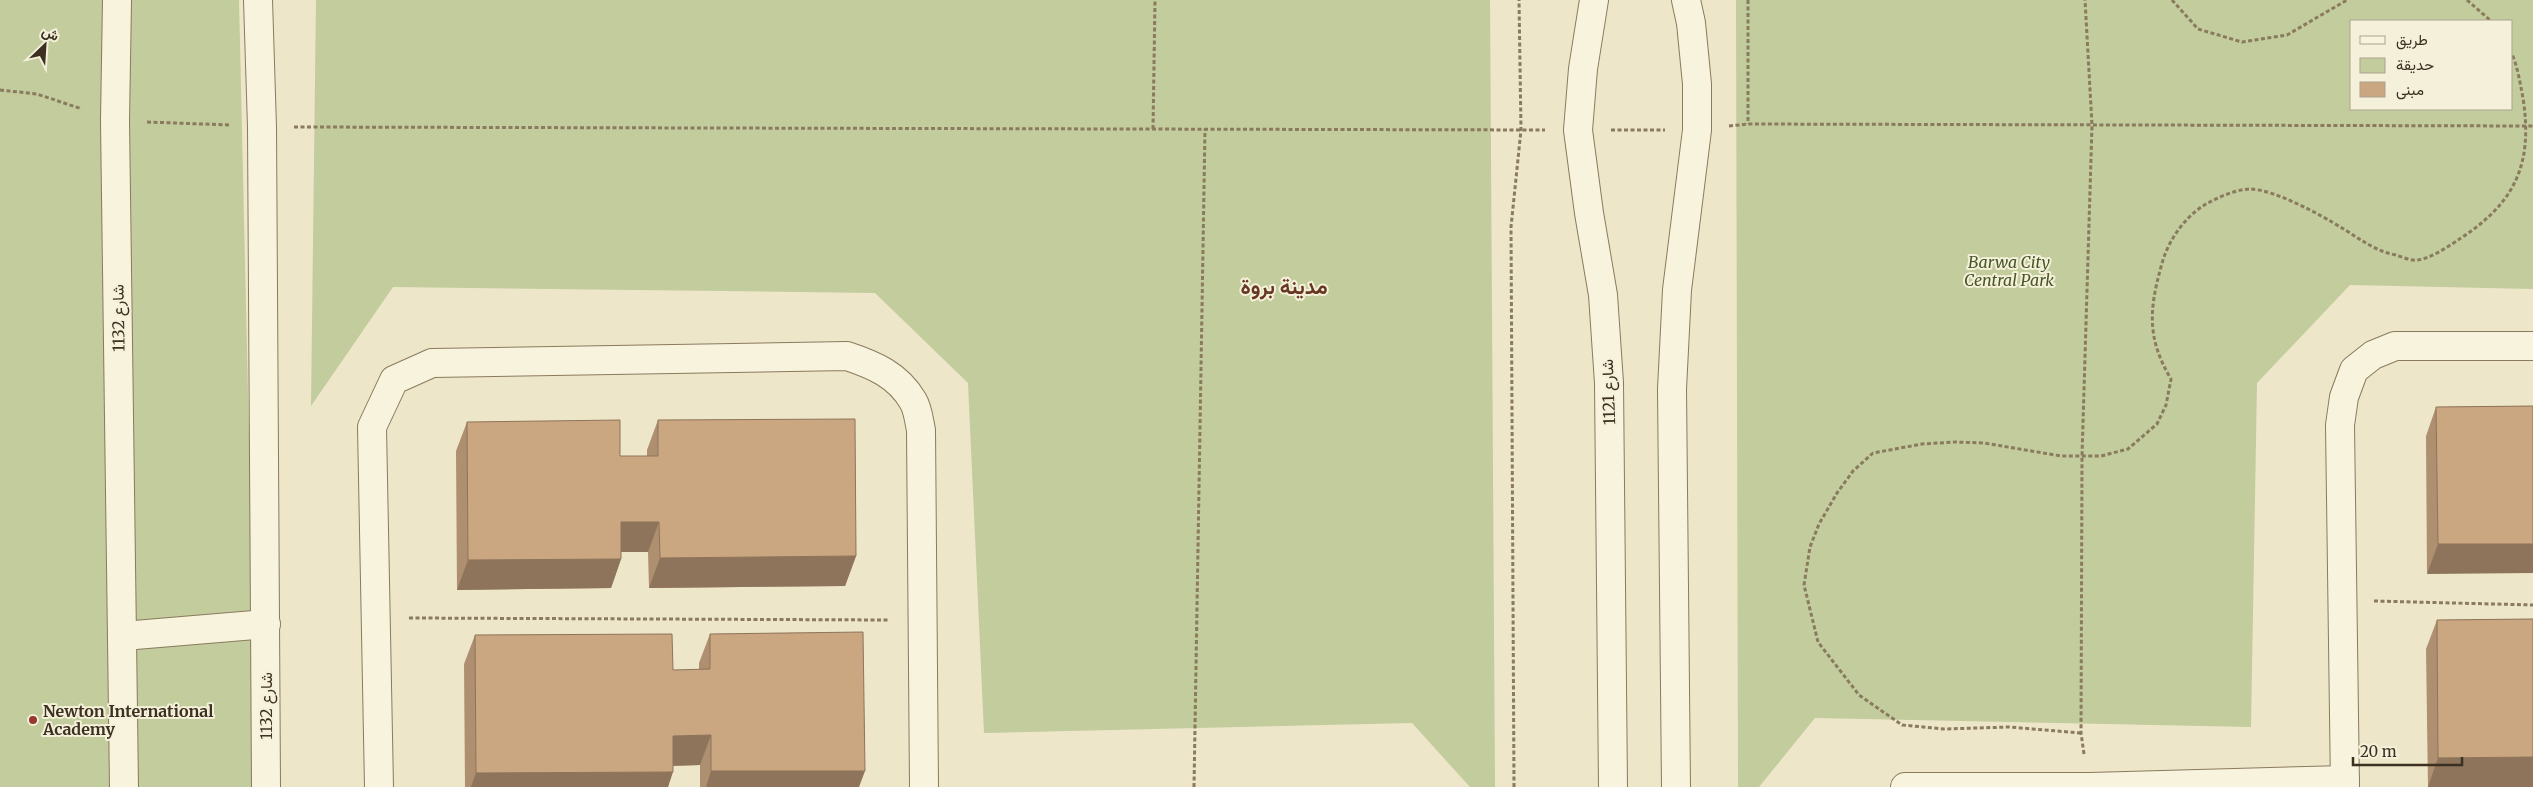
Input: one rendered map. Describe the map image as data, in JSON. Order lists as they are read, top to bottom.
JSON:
{
  "streets": {
    "street": ["شارع 1132", "شارع 1121"]
  },
  "districts": ["مدينة بروة"],
  "parks": ["Barwa City Central Park"],
  "places": ["Newton International Academy"],
  "legend": ["طريق", "حديقة", "مبنى"],
  "scale_bar": "20 m",
  "north": "top right"
}
